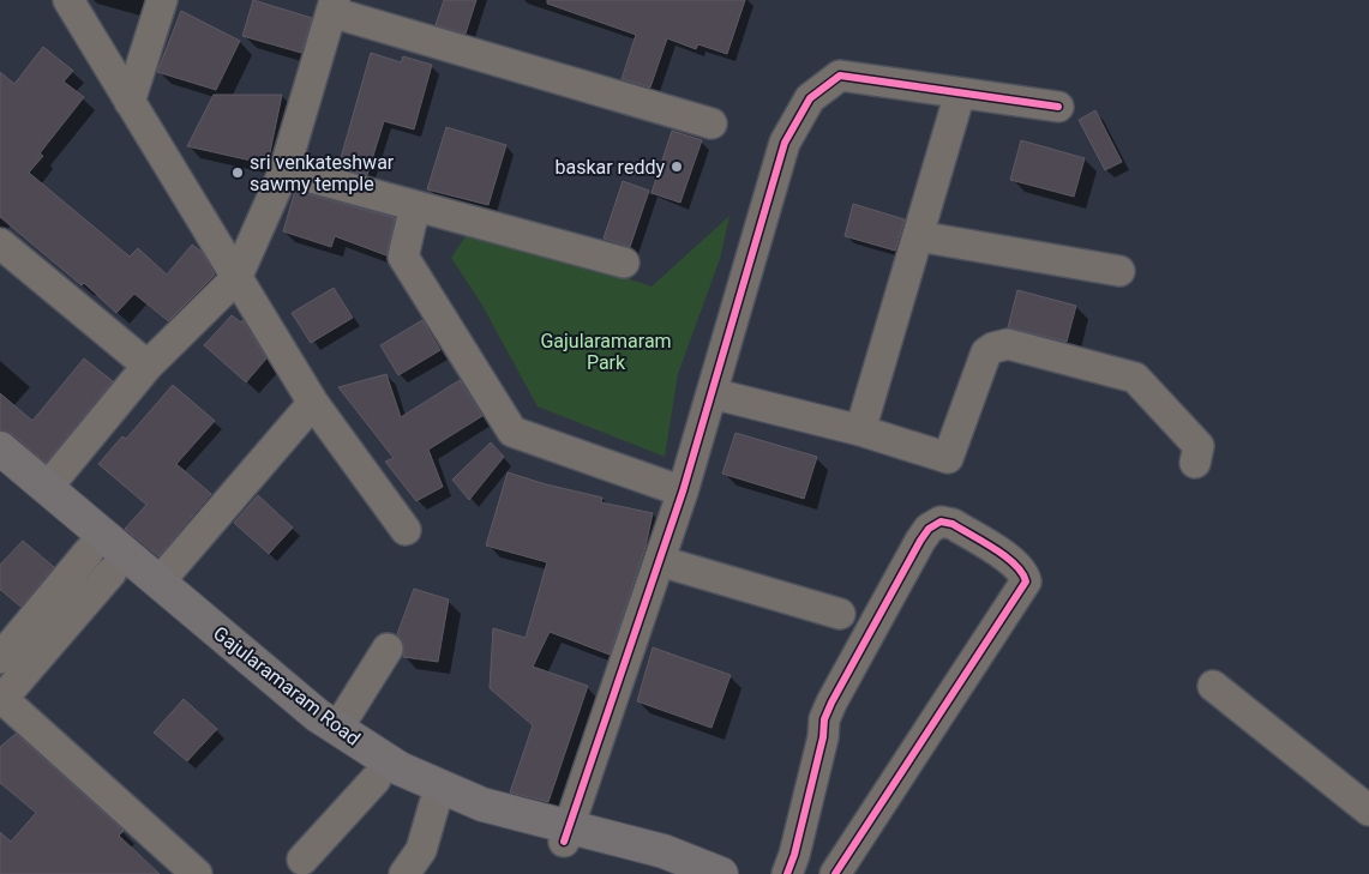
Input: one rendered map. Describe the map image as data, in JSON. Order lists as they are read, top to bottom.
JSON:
{
  "streets": {
    "main road": ["Gajularamaram Road"]
  },
  "parks": ["Gajularamaram Park"],
  "places": ["baskar reddy", "sri venkateshwar sawmy temple"]
}
